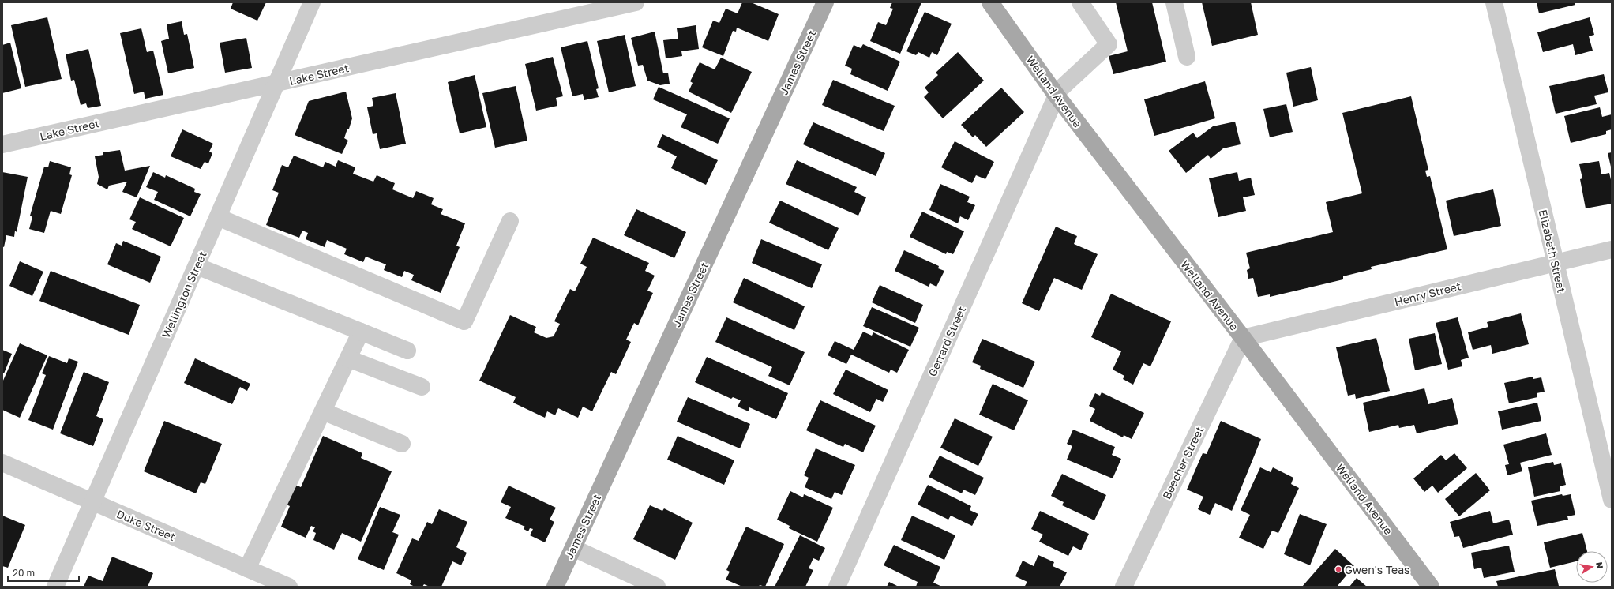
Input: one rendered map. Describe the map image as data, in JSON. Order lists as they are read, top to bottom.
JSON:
{
  "streets": {
    "main road": ["James Street", "Welland Avenue"],
    "street": [
      "Lake Street",
      "Elizabeth Street",
      "Henry Street",
      "Wellington Street",
      "Gerrard Street",
      "Beecher Street",
      "Duke Street"
    ]
  },
  "crossings": [
    ["Lake Street", "Wellington Street"],
    ["Welland Avenue", "Henry Street"],
    ["Welland Avenue", "Gerrard Street"],
    ["Welland Avenue", "Beecher Street"],
    ["Elizabeth Street", "Henry Street"],
    ["Henry Street", "Beecher Street"],
    ["Wellington Street", "Duke Street"]
  ],
  "places": ["Gwen's Teas"],
  "scale_bar": "20 m",
  "north": "right"
}
